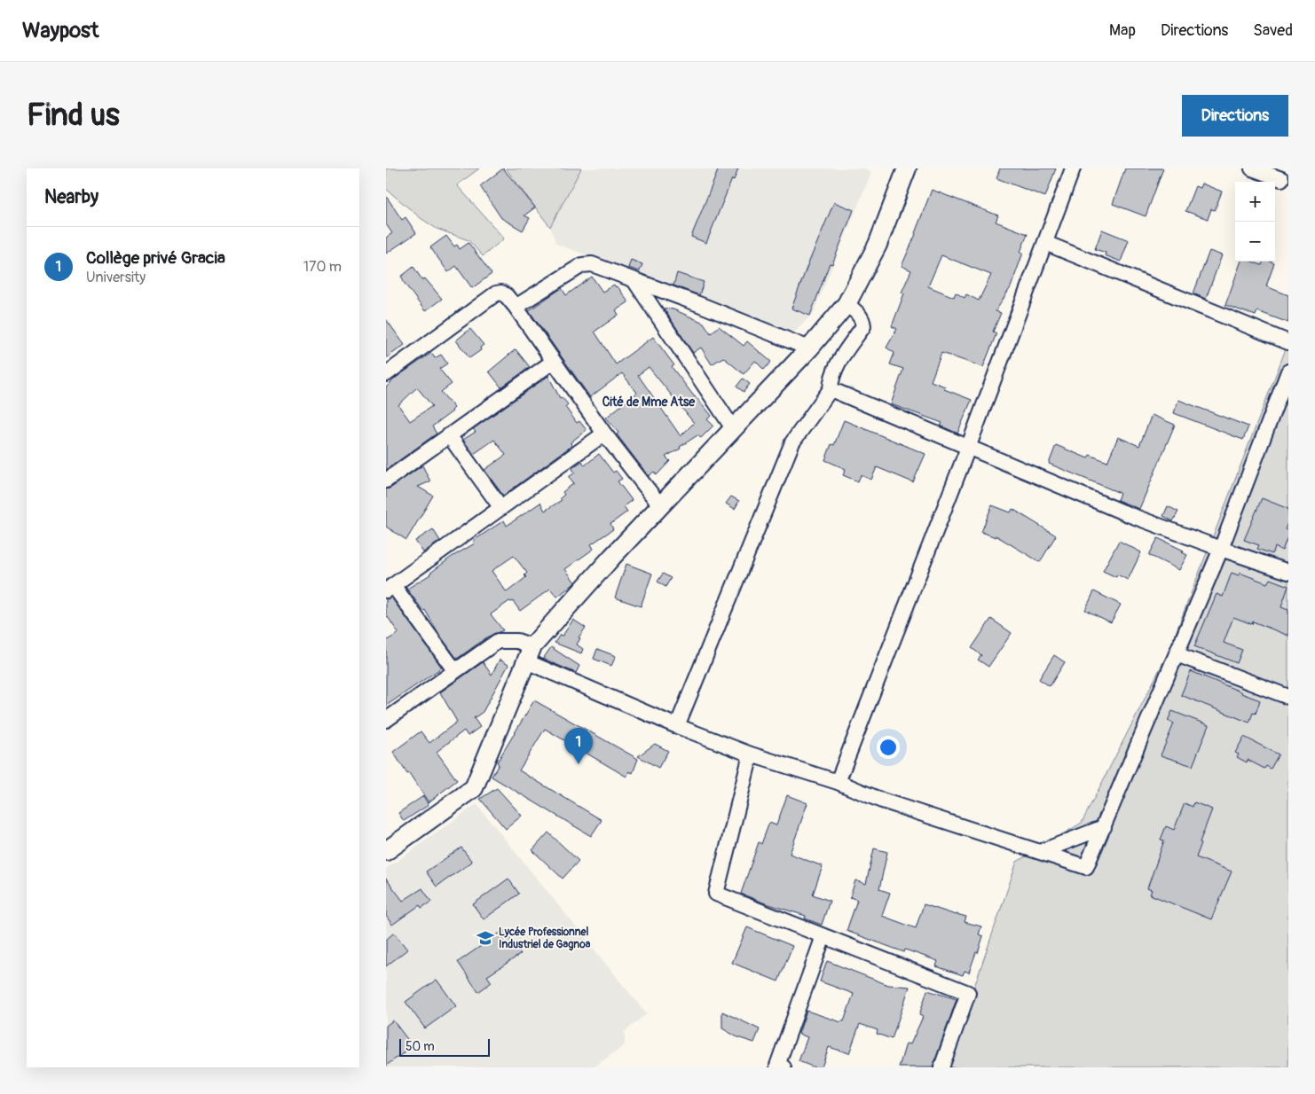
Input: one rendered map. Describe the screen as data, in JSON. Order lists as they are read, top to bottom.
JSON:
{
  "districts": ["Cité de Mme Atse"],
  "places": {
    "school or university": ["Lycée Professionnel Industriel de Gagnoa"]
  },
  "scale_bar": "50 m",
  "page": {
    "header": "Waypost",
    "nav": ["Map", "Directions", "Saved"],
    "buttons": "Directions",
    "title": "Find us",
    "heading": "Nearby",
    "map_buttons": ["+", "−"],
    "list": [
      {
        "mark": "1",
        "name": "Collège privé Gracia",
        "note": "University",
        "value": "170 m"
      }
    ],
    "pins": "1",
    "scale": "50 m"
  }
}
